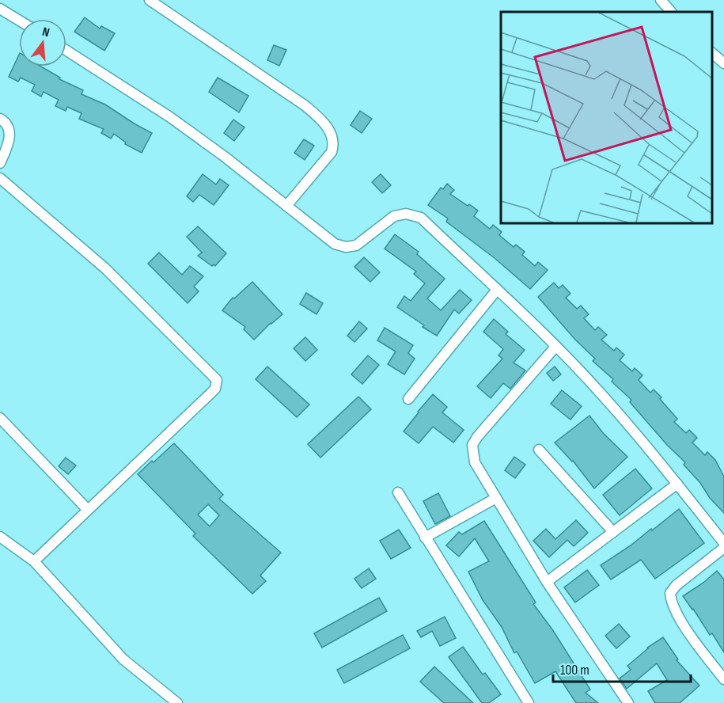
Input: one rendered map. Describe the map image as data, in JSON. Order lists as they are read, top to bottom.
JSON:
{
  "scale_bar": "100 m",
  "north": "top"
}
